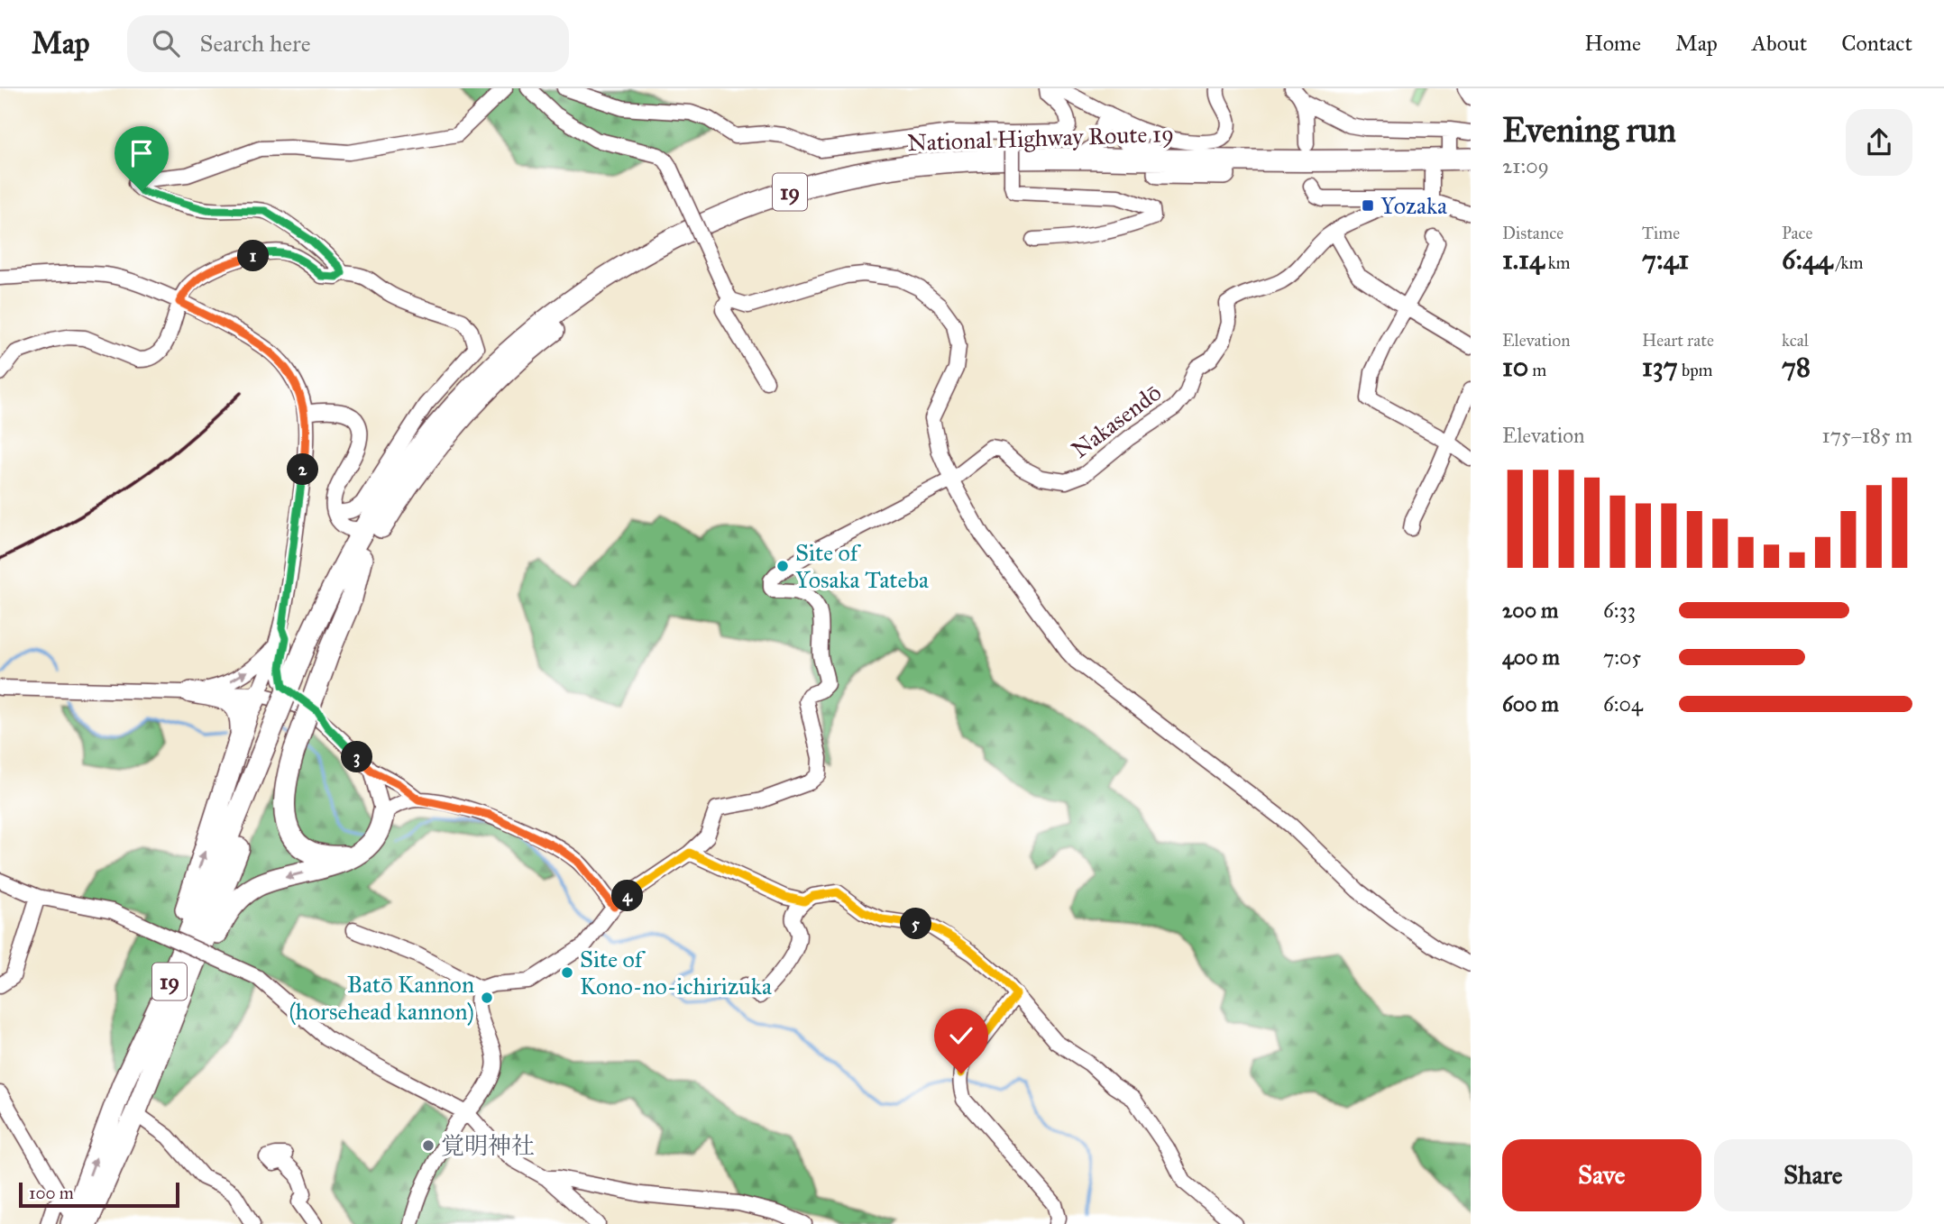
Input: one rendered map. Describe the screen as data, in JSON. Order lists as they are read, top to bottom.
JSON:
{
  "streets": {
    "highway": ["National Highway Route 19", "19"],
    "street": ["Nakasendō"]
  },
  "crossings": [
    ["National Highway Route 19", "19"]
  ],
  "places": {
    "transit": ["Yozaka"],
    "other": [
      "Site of Yosaka Tateba",
      "Site of Kono-no-ichirizuka",
      "Batō Kannon (horsehead kannon)",
      "覚明神社"
    ]
  },
  "scale_bar": "100 m",
  "page": {
    "header": "Map",
    "search": "Search here",
    "nav": [
      "Home",
      "Map",
      "About",
      "Contact"
    ],
    "heading": ["Evening run", "21:09"],
    "stats": [
      ["Distance", "1.14 km"],
      ["Time", "7:41"],
      ["Pace", "6:44 /km"],
      ["Elevation", "10 m"],
      ["Heart rate", "137 bpm"],
      ["kcal", "78"]
    ],
    "pins": [
      "1",
      "2",
      "3",
      "4",
      "5"
    ],
    "chart": ["Elevation", "175–185 m"],
    "list": [
      {
        "name": "200 m",
        "note": "6:33"
      },
      {
        "name": "400 m",
        "note": "7:05"
      },
      {
        "name": "600 m",
        "note": "6:04"
      }
    ],
    "buttons": ["Save", "Share"],
    "scale": "100 m"
  }
}
